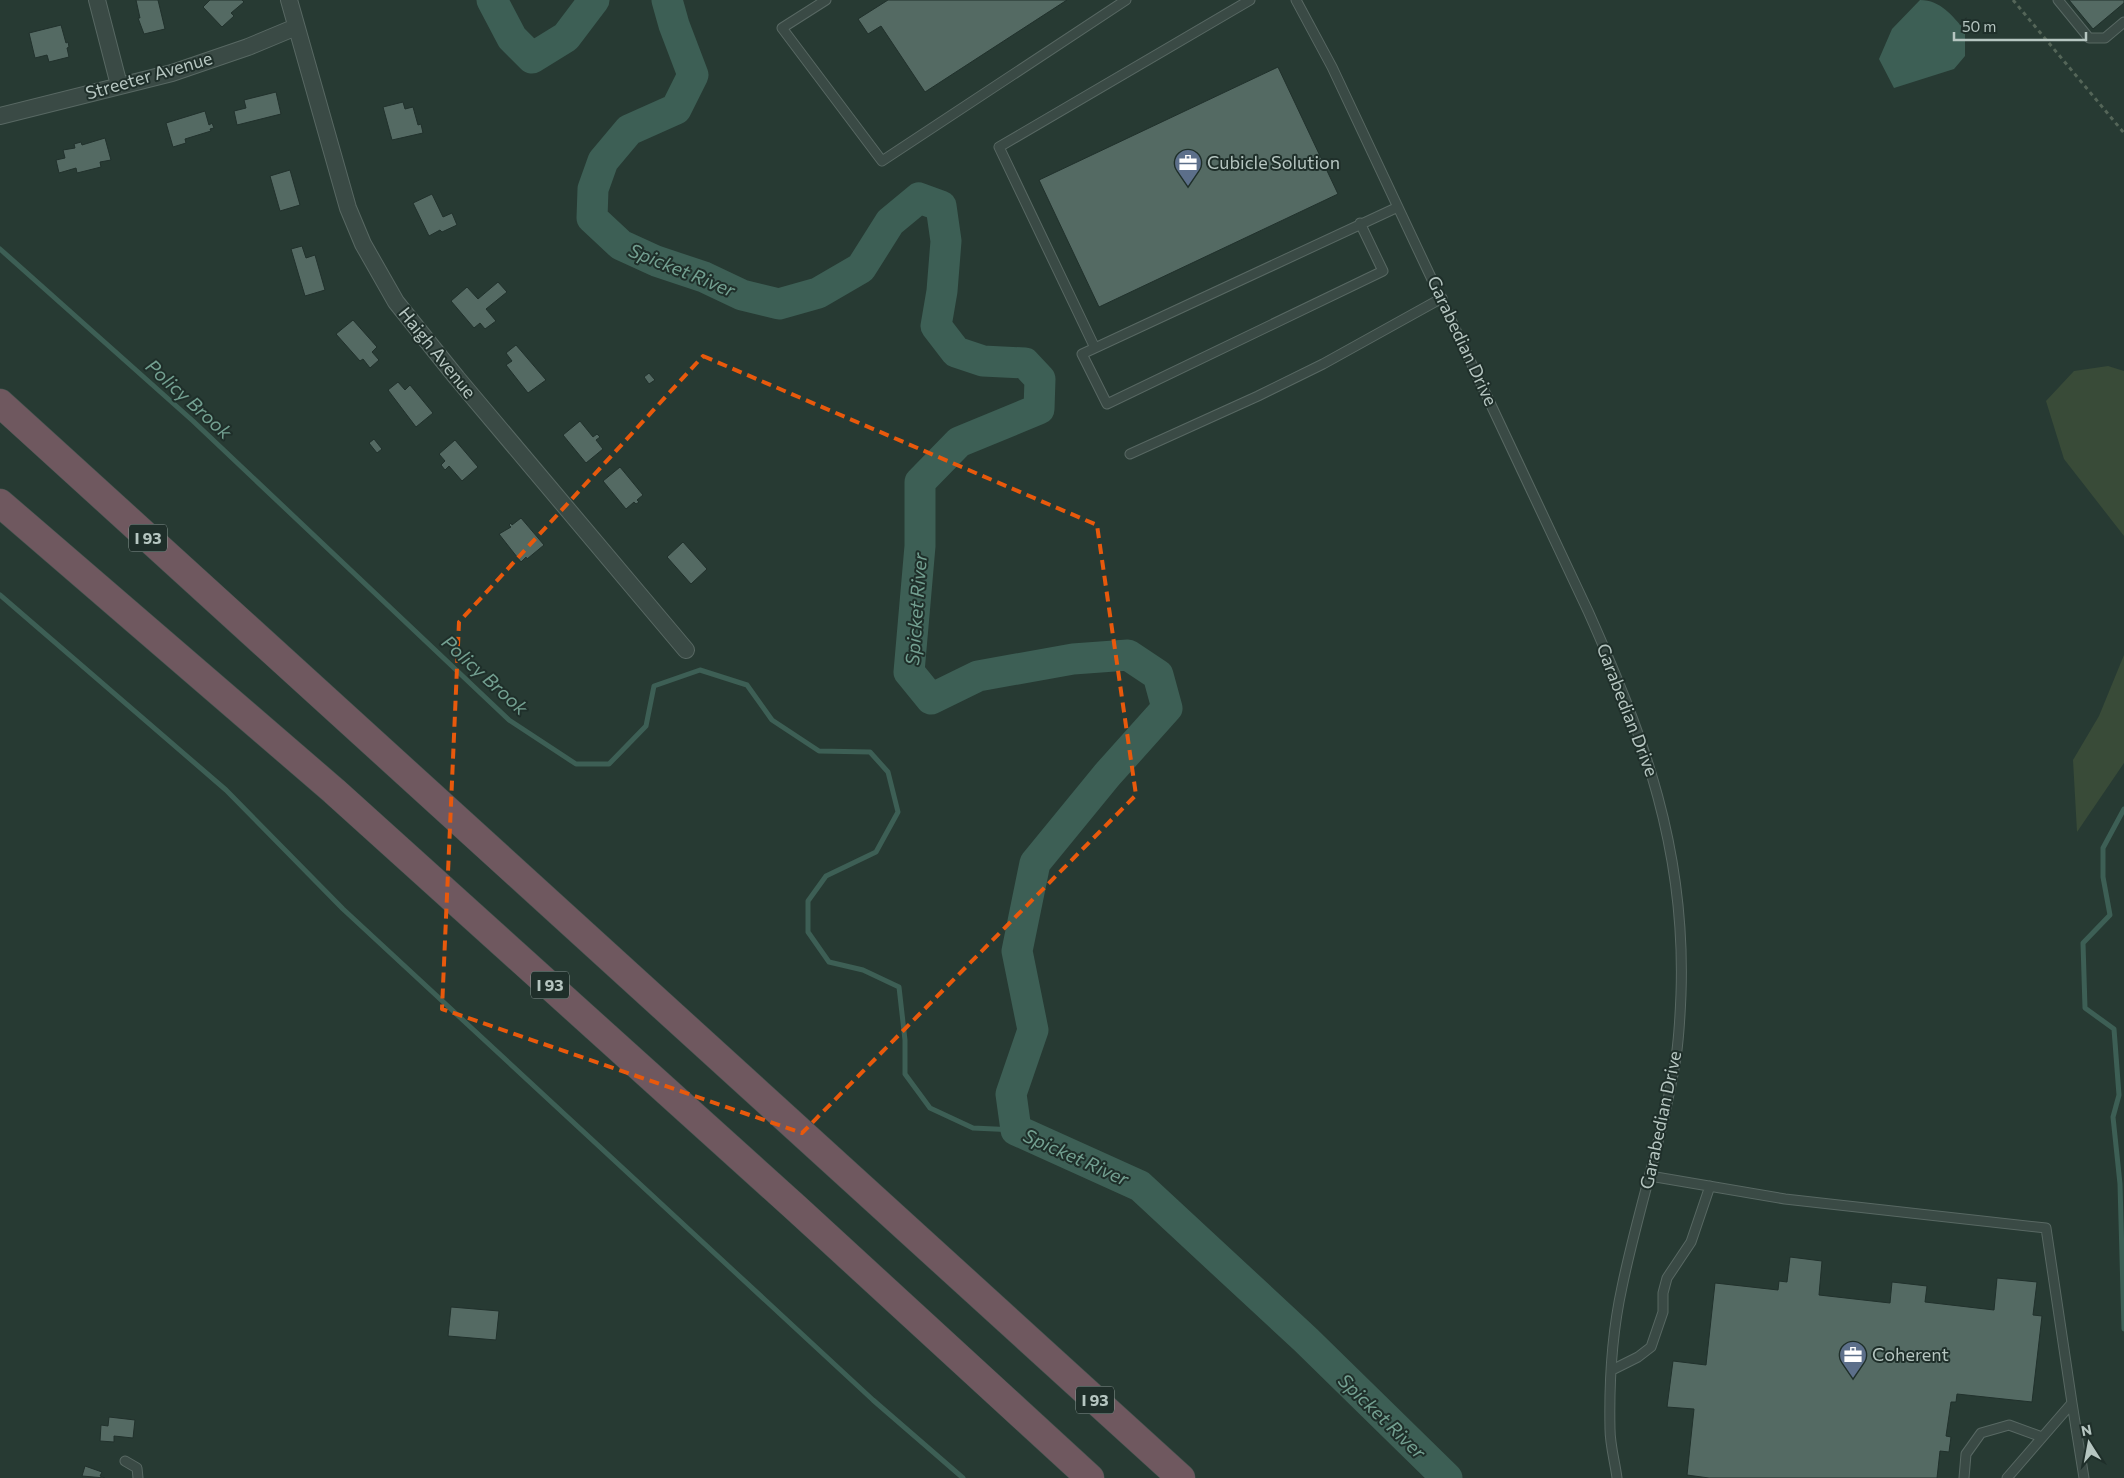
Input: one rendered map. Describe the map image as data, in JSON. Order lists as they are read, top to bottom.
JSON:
{
  "streets": {
    "highway": ["I 93"],
    "street": ["Streeter Avenue", "Haigh Avenue"],
    "lane": ["Garabedian Drive"]
  },
  "crossings": [
    ["Streeter Avenue", "Haigh Avenue"]
  ],
  "water": ["Spicket River", "Policy Brook"],
  "places": {
    "office": ["Cubicle Solution", "Coherent"]
  },
  "scale_bar": "50 m",
  "north": "top"
}
